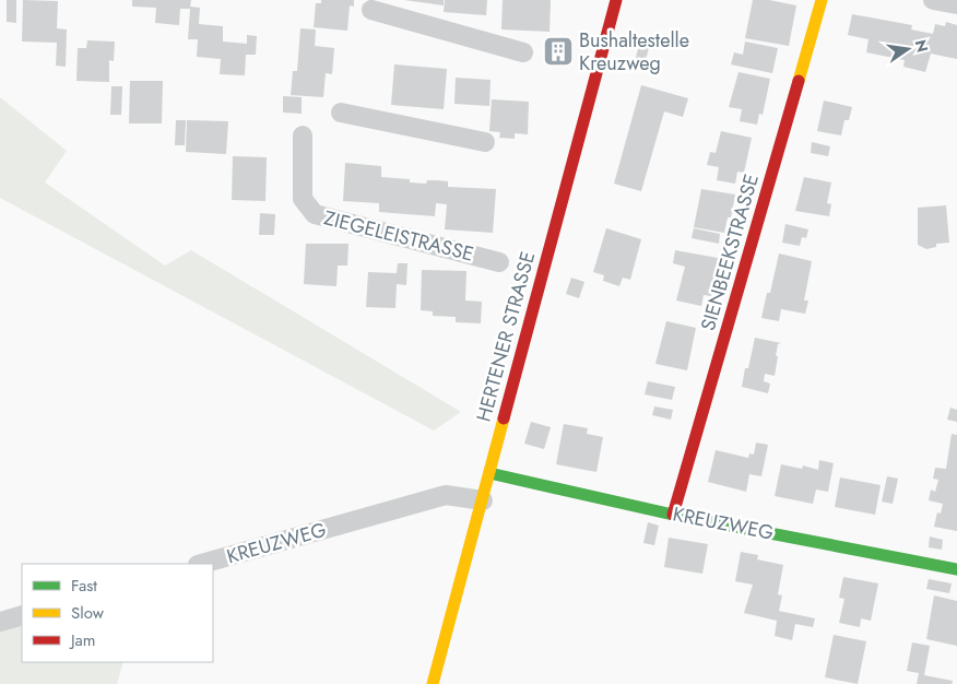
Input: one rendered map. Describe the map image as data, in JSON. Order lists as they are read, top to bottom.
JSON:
{
  "streets": {
    "street": [
      "ZIEGELEISTRASSE",
      "SIENBEEKSTRASSE",
      "HERTENER STRASSE",
      "KREUZWEG"
    ]
  },
  "crossings": [
    ["SIENBEEKSTRASSE", "KREUZWEG"],
    ["HERTENER STRASSE", "KREUZWEG"]
  ],
  "places": {
    "building": ["Bushaltestelle Kreuzweg"]
  },
  "legend": ["Fast", "Slow", "Jam"],
  "north": "right"
}
